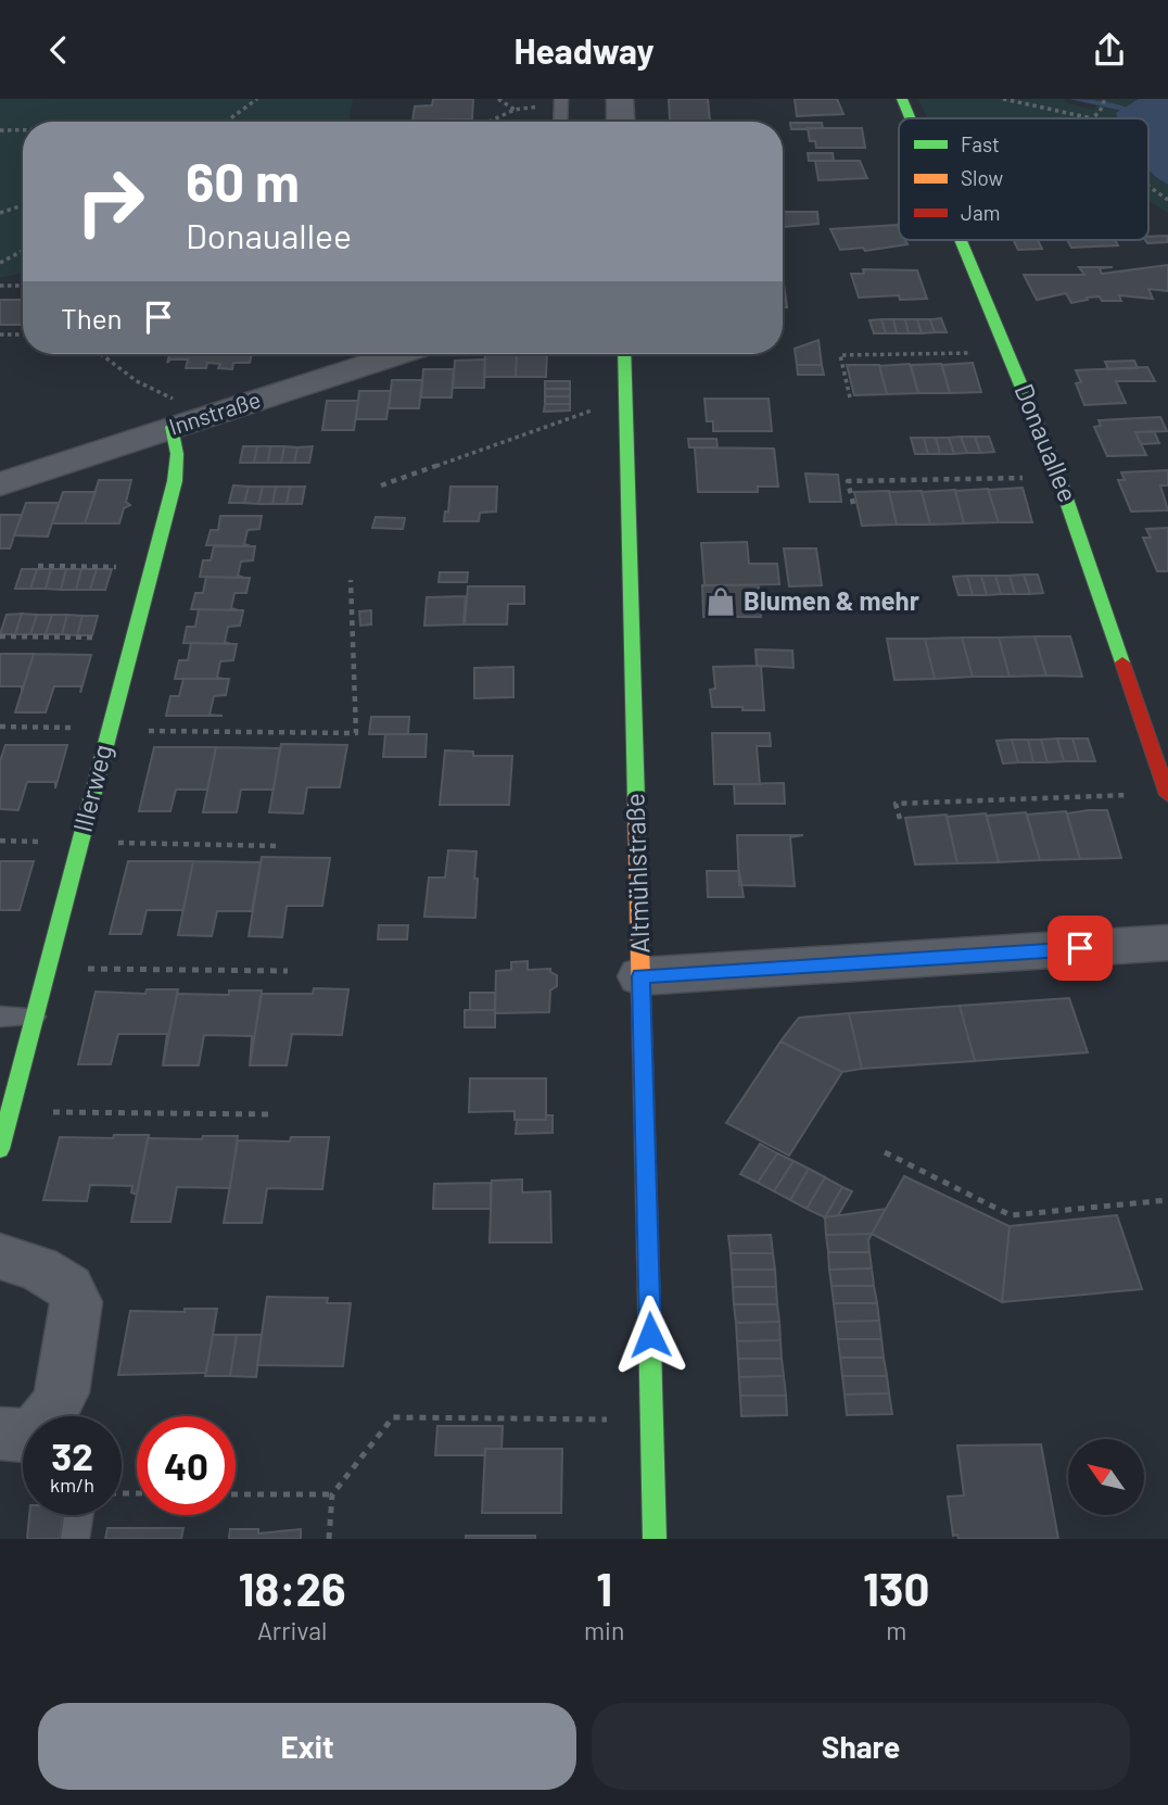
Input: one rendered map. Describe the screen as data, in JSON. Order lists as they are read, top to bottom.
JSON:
{
  "streets": {
    "street": [
      "Innstraße",
      "Donauallee",
      "Illerweg",
      "Altmühlstraße"
    ]
  },
  "crossings": [
    ["Innstraße", "Illerweg"]
  ],
  "places": {
    "shop": ["Blumen & mehr"]
  },
  "legend": ["Fast", "Slow", "Jam"],
  "north": "top left",
  "page": {
    "header": "Headway",
    "turn": ["60 m", "Donauallee"],
    "then": "Then",
    "speed": "32 km/h",
    "limit": "40",
    "eta": [
      "18:26",
      "Arrival",
      "1",
      "min",
      "130",
      "m"
    ],
    "buttons": ["Exit", "Share"]
  }
}
